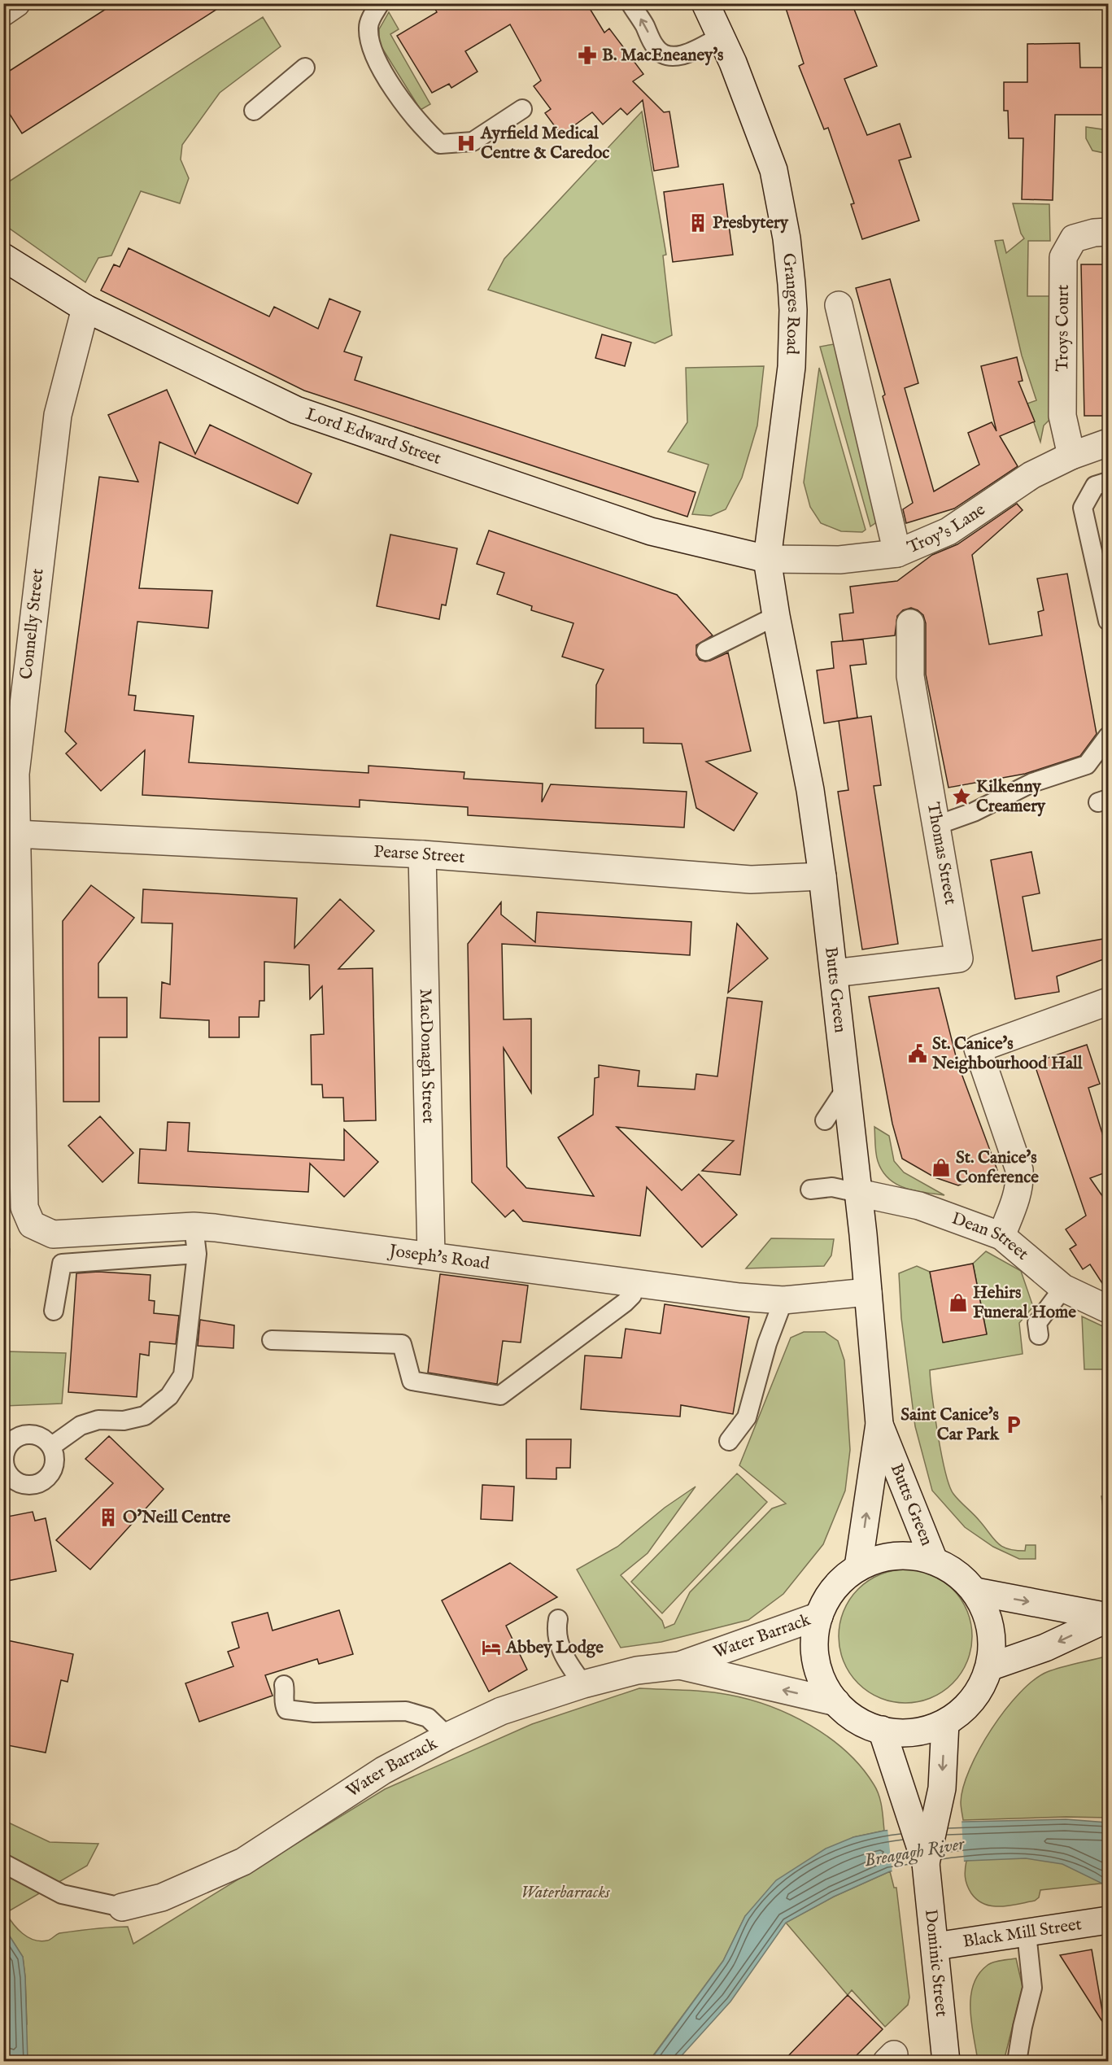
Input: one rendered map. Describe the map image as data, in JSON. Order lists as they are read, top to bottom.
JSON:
{
  "streets": {
    "street": [
      "Granges Road",
      "Troys Court",
      "Lord Edward Street",
      "Troy's Lane",
      "Connelly Street",
      "Thomas Street",
      "Pearse Street",
      "Butts Green",
      "MacDonagh Street",
      "Dean Street",
      "Joseph's Road",
      "Water Barrack",
      "Black Mill Street",
      "Dominic Street"
    ]
  },
  "crossings": [
    ["Granges Road", "Lord Edward Street"],
    ["Granges Road", "Troy's Lane"],
    ["Granges Road", "Butts Green"],
    ["Troys Court", "Troy's Lane"],
    ["Lord Edward Street", "Troy's Lane"],
    ["Lord Edward Street", "Connelly Street"],
    ["Lord Edward Street", "Butts Green"],
    ["Troy's Lane", "Butts Green"],
    ["Connelly Street", "Pearse Street"],
    ["Connelly Street", "Joseph's Road"],
    ["Thomas Street", "Butts Green"],
    ["Pearse Street", "Butts Green"],
    ["Pearse Street", "MacDonagh Street"],
    ["Butts Green", "Dean Street"],
    ["Butts Green", "Joseph's Road"],
    ["MacDonagh Street", "Joseph's Road"],
    ["Black Mill Street", "Dominic Street"]
  ],
  "water": ["Breagagh River"],
  "parks": ["Waterbarracks"],
  "places": {
    "pharmacy": ["B. MacEneaney's"],
    "hospital": ["Ayrfield Medical Centre & Caredoc"],
    "building": ["Presbytery", "O'Neill Centre"],
    "place": ["Kilkenny Creamery"],
    "public building": ["St. Canice's Neighbourhood Hall"],
    "shop": ["St. Canice's Conference", "Hehirs Funeral Home"],
    "parking": ["Saint Canice's Car Park"],
    "hotel": ["Abbey Lodge"]
  }
}
